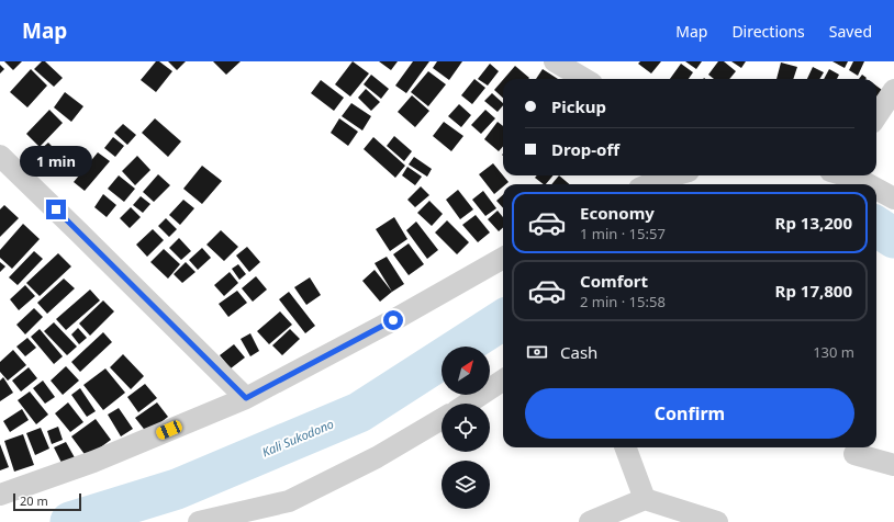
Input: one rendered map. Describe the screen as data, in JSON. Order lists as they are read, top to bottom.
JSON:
{
  "water": ["Kali Sukodono"],
  "scale_bar": "20 m",
  "north": "top right",
  "page": {
    "header": "Map",
    "nav": ["Map", "Directions", "Saved"],
    "banner": ["Pickup", "Drop-off"],
    "bubble": "1 min",
    "list": [
      {
        "name": "Economy",
        "note": "1 min · 15:57",
        "value": "Rp 13,200"
      },
      {
        "name": "Comfort",
        "note": "2 min · 15:58",
        "value": "Rp 17,800"
      }
    ],
    "pay": ["Cash", "130 m"],
    "buttons": "Confirm",
    "scale": "20 m"
  }
}
